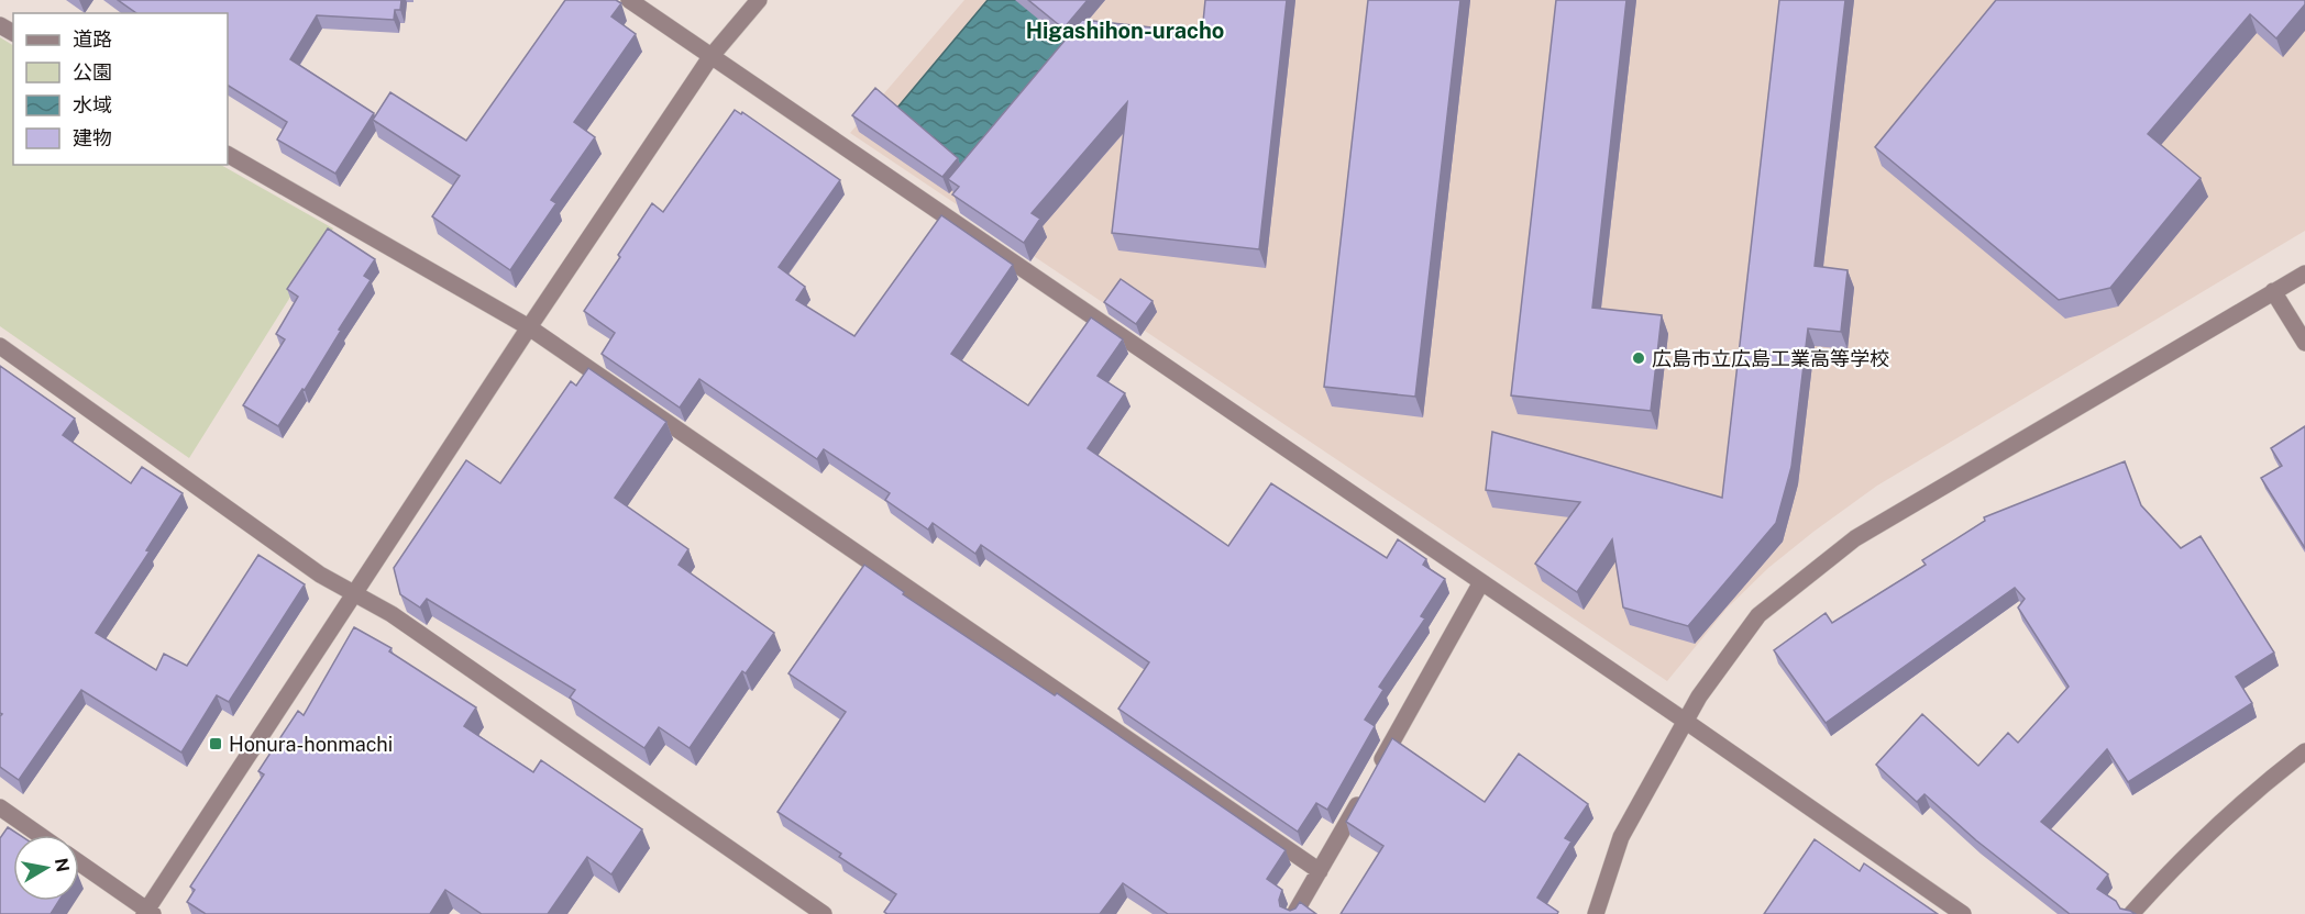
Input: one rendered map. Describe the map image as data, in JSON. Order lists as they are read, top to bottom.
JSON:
{
  "districts": ["Higashihon-uracho"],
  "places": {
    "other": ["広島市立広島工業高等学校"],
    "transit": ["Honura-honmachi"]
  },
  "legend": [
    "道路",
    "公園",
    "水域",
    "建物"
  ],
  "north": "right"
}
